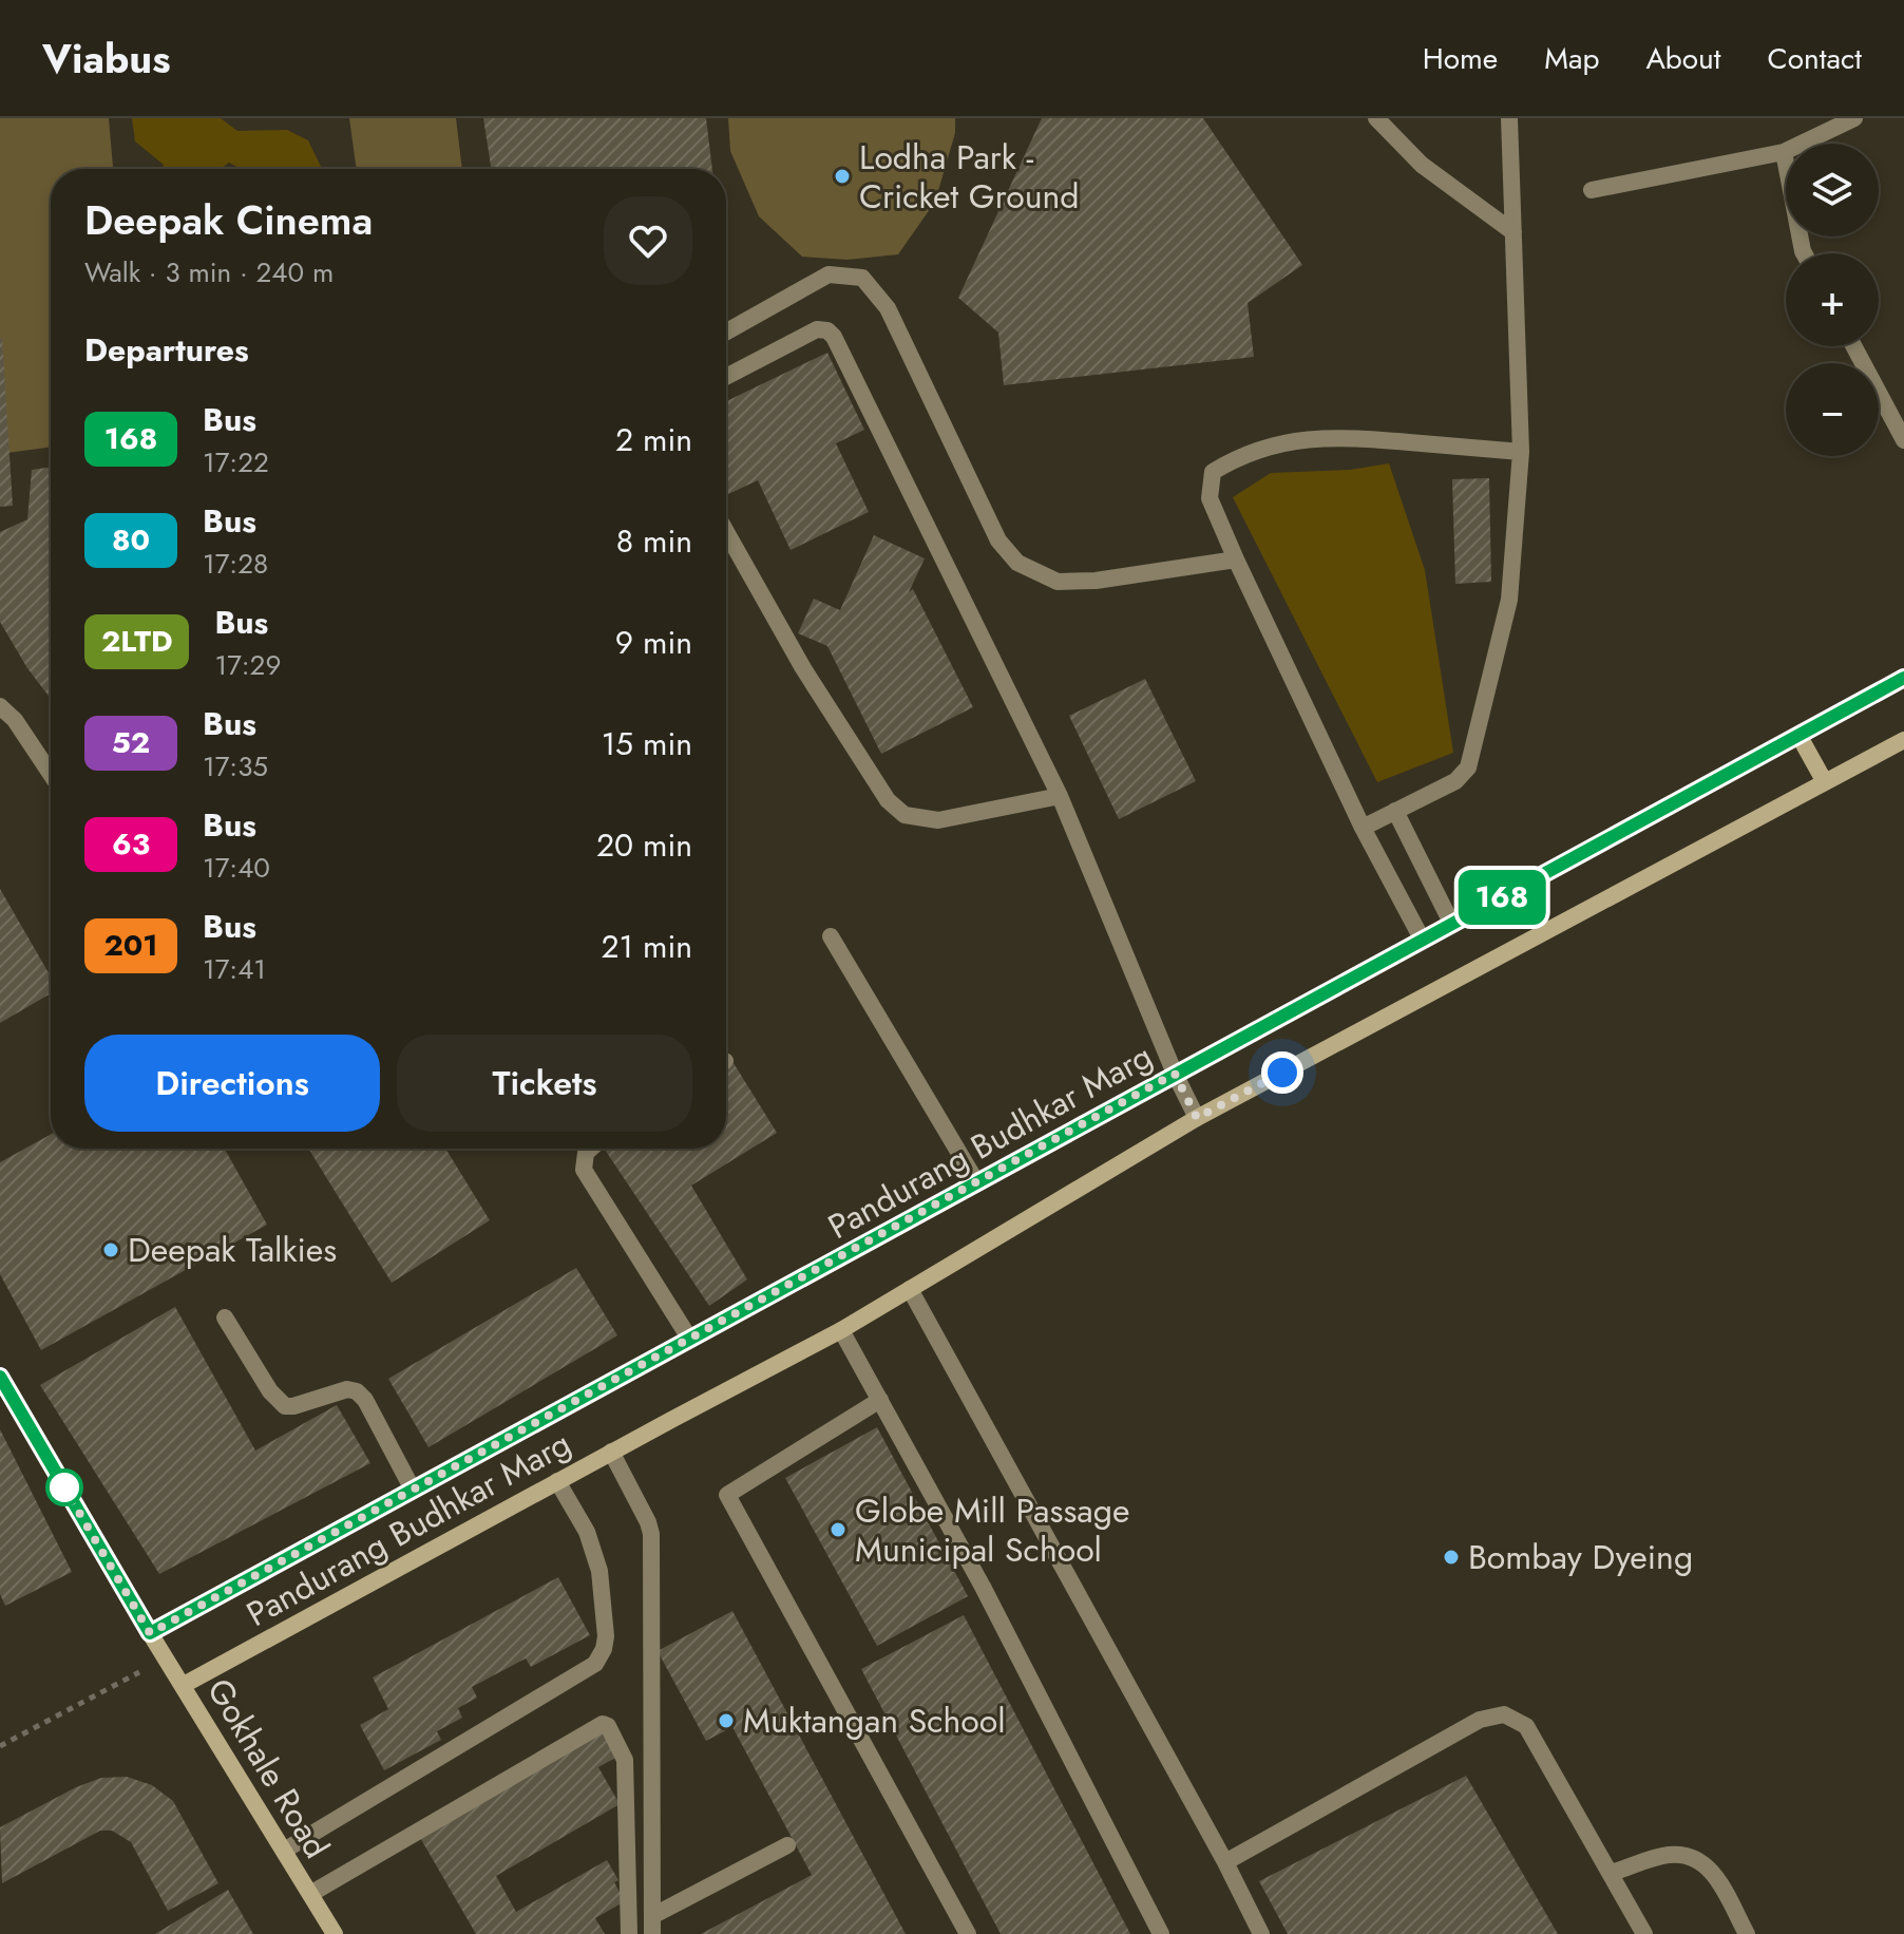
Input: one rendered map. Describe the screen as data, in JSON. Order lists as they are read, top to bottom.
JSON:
{
  "streets": {
    "main road": ["Pandurang Budhkar Marg", "Gokhale Road"]
  },
  "crossings": [
    ["Pandurang Budhkar Marg", "Gokhale Road"]
  ],
  "places": [
    "Lodha Park - Cricket Ground",
    "Deepak Talkies",
    "Globe Mill Passage Municipal School",
    "Bombay Dyeing",
    "Muktangan School"
  ],
  "lines": ["bus line 168"],
  "page": {
    "header": "Viabus",
    "nav": [
      "Home",
      "Map",
      "About",
      "Contact"
    ],
    "on_map": "168",
    "map_buttons": ["+", "−"],
    "heading": [
      ["Deepak Cinema", "Walk · 3 min · 240 m"],
      "Departures"
    ],
    "list": [
      {
        "mark": "168",
        "name": "Bus",
        "note": "17:22",
        "value": "2 min"
      },
      {
        "mark": "80",
        "name": "Bus",
        "note": "17:28",
        "value": "8 min"
      },
      {
        "mark": "2LTD",
        "name": "Bus",
        "note": "17:29",
        "value": "9 min"
      },
      {
        "mark": "52",
        "name": "Bus",
        "note": "17:35",
        "value": "15 min"
      },
      {
        "mark": "63",
        "name": "Bus",
        "note": "17:40",
        "value": "20 min"
      },
      {
        "mark": "201",
        "name": "Bus",
        "note": "17:41",
        "value": "21 min"
      }
    ],
    "buttons": ["Directions", "Tickets"]
  }
}
